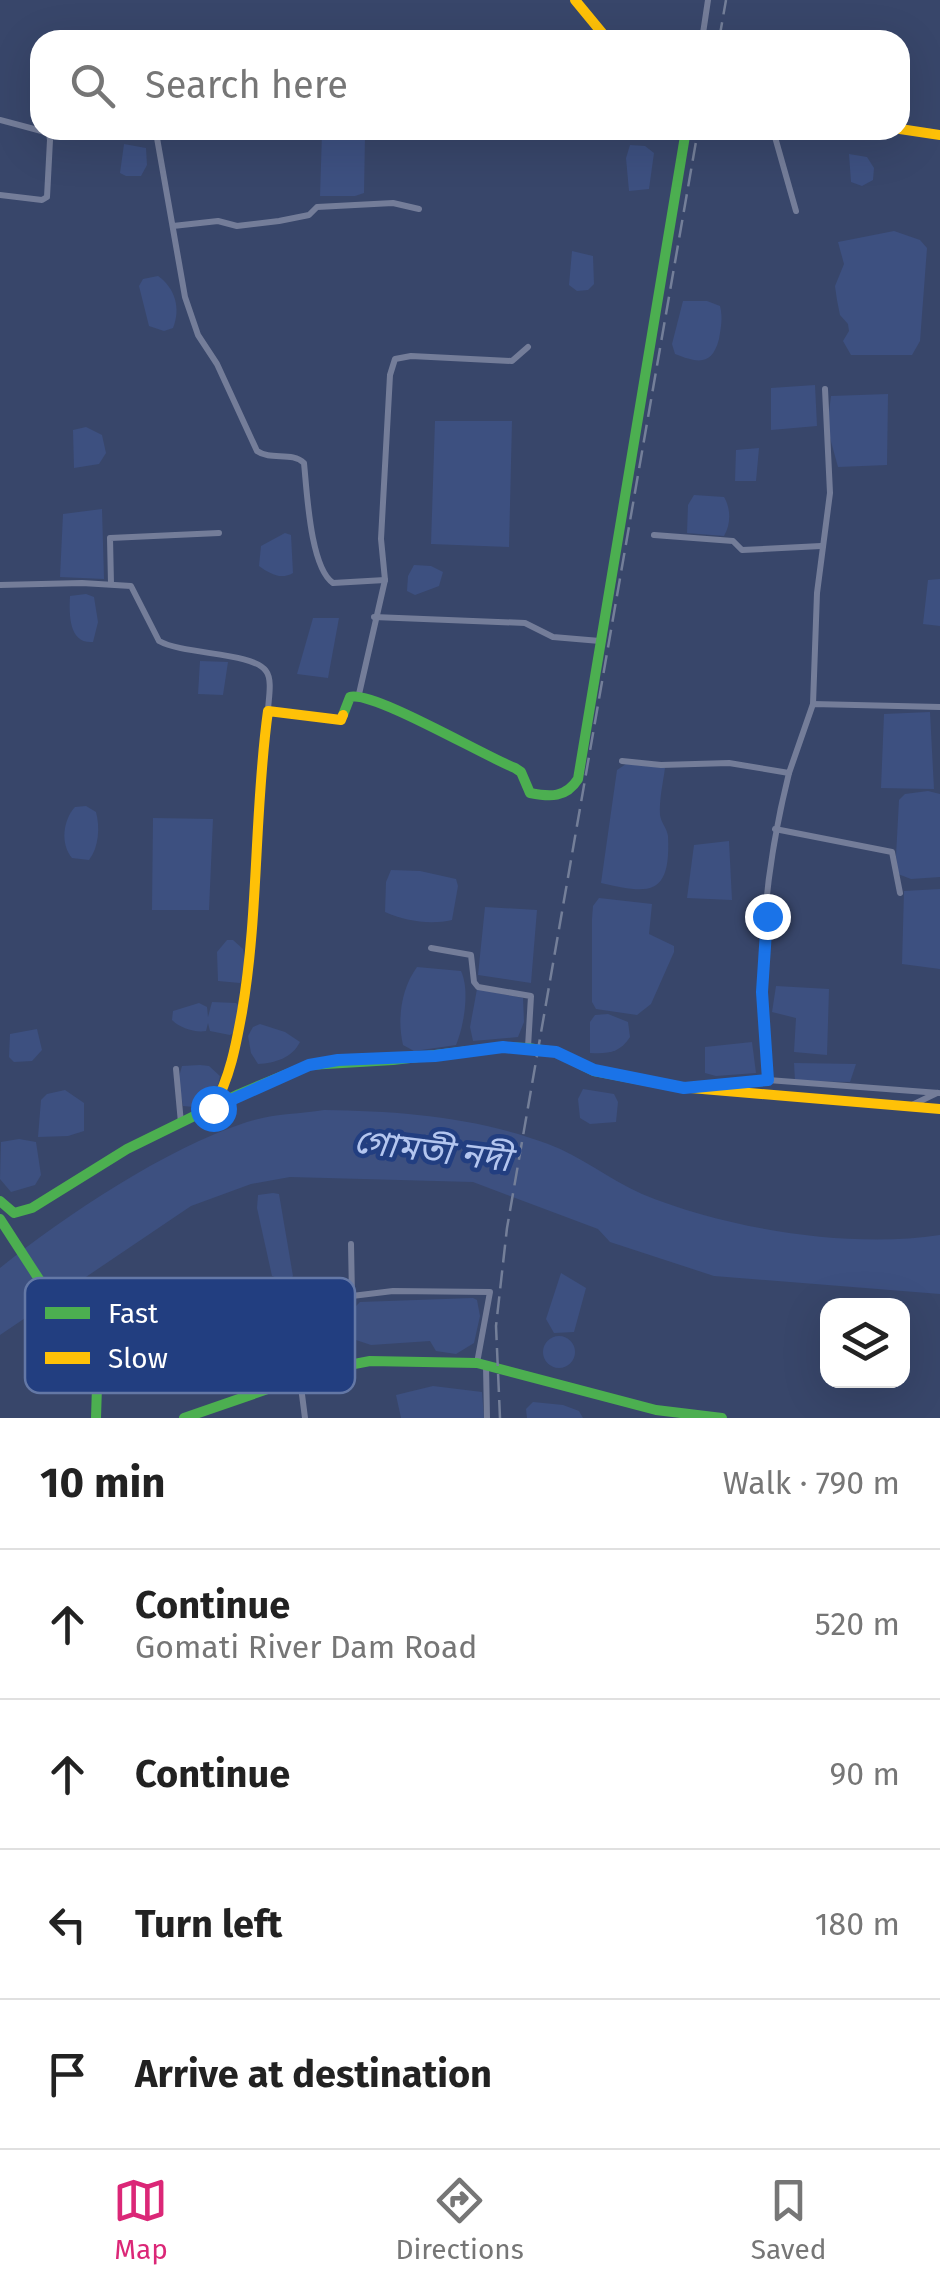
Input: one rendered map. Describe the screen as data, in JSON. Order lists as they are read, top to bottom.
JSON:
{
  "water": ["গোমতী নদী"],
  "legend": ["Fast", "Slow"],
  "page": {
    "search": "Search here",
    "heading": ["10 min", "Walk · 790 m"],
    "list": [
      ["Continue", "Gomati River Dam Road", "520 m"],
      ["Continue", "90 m"],
      ["Turn left", "180 m"],
      "Arrive at destination"
    ],
    "nav": ["Map", "Directions", "Saved"]
  }
}
